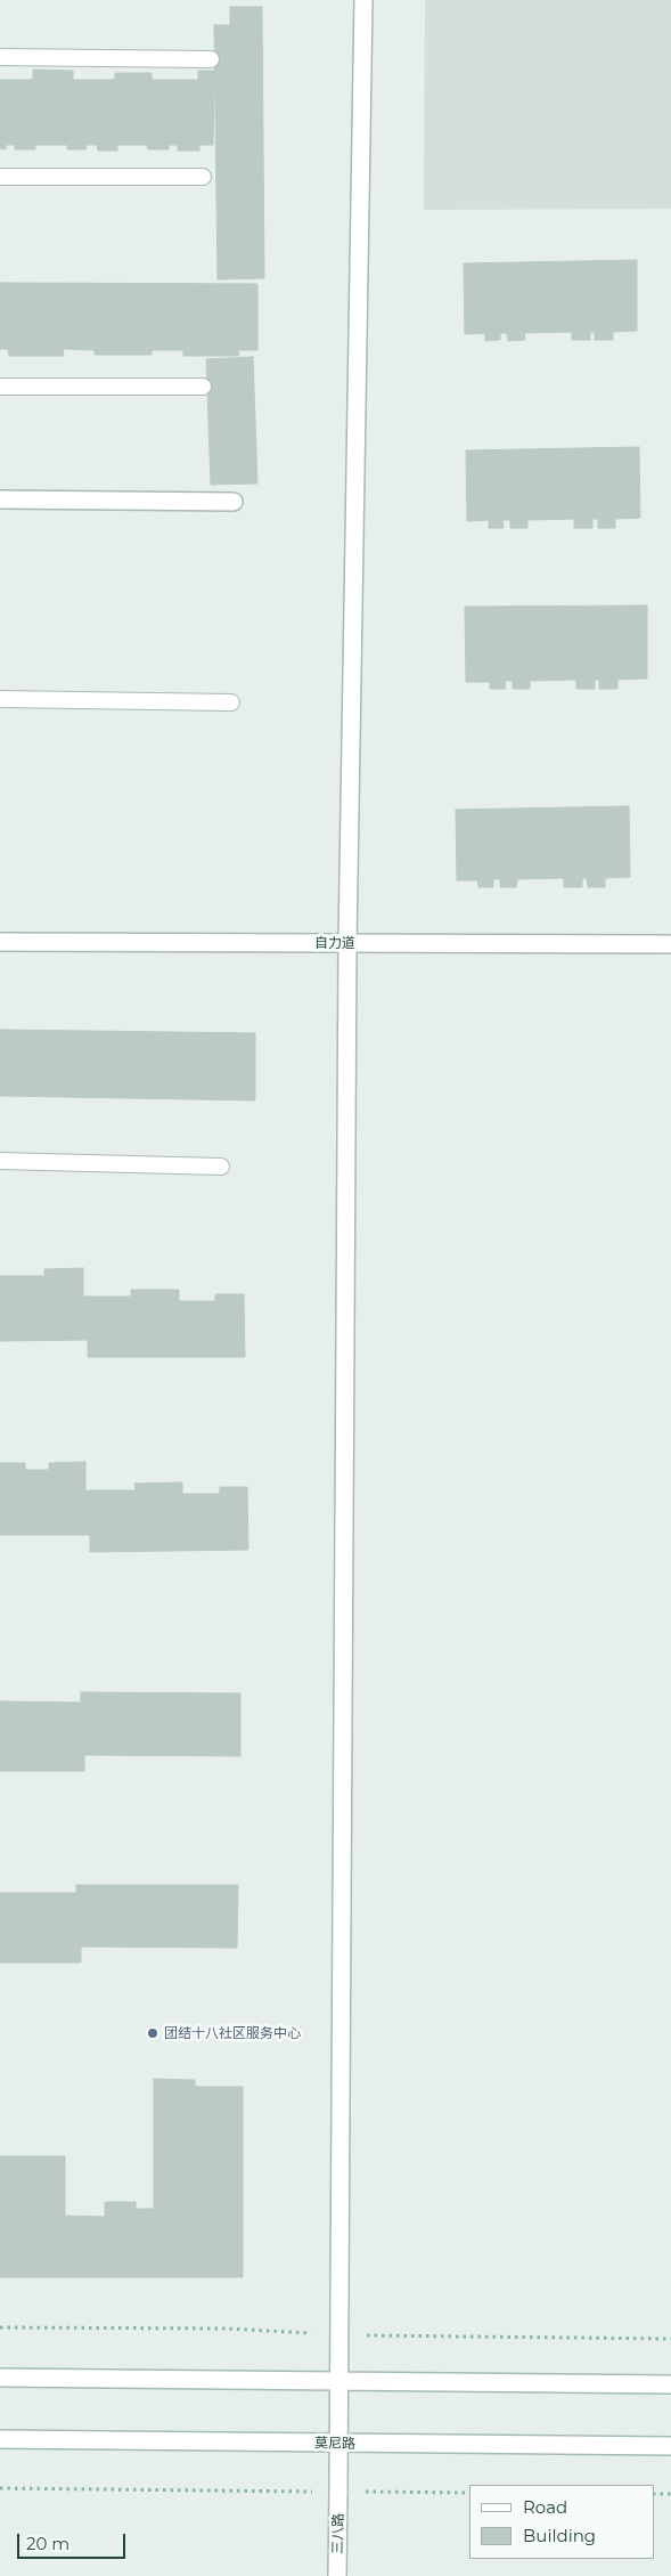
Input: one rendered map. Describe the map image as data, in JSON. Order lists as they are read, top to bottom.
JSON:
{
  "streets": {
    "main road": ["自力道", "莫尼路", "三八路"]
  },
  "crossings": [
    ["自力道", "三八路"],
    ["莫尼路", "三八路"]
  ],
  "places": ["团结十八社区服务中心"],
  "legend": ["Road", "Building"],
  "scale_bar": "20 m"
}
